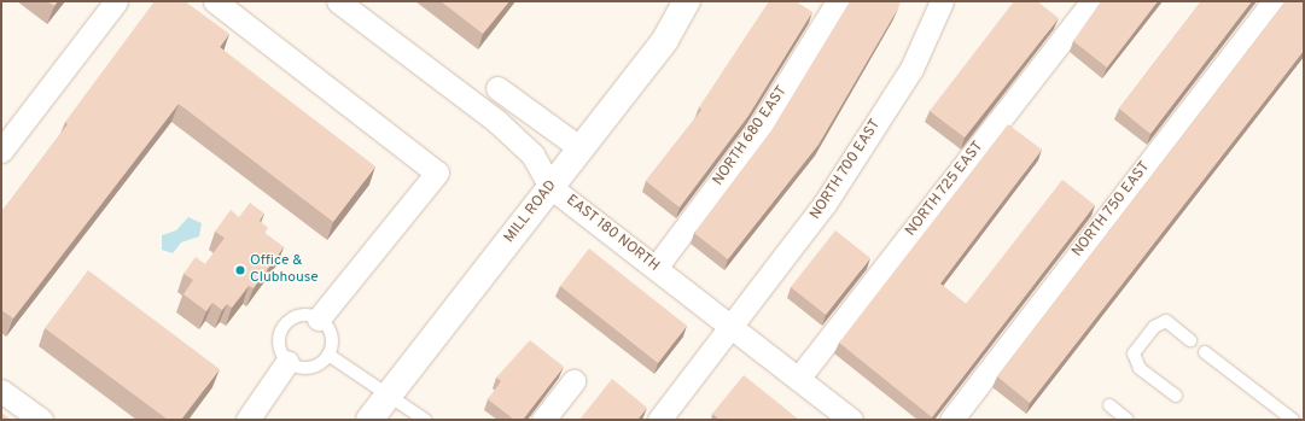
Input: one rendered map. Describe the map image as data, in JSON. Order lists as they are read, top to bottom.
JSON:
{
  "streets": {
    "main road": ["MILL ROAD"],
    "street": [
      "NORTH 680 EAST",
      "NORTH 700 EAST",
      "NORTH 725 EAST",
      "NORTH 750 EAST",
      "EAST 180 NORTH"
    ]
  },
  "crossings": [
    ["NORTH 680 EAST", "EAST 180 NORTH"],
    ["NORTH 700 EAST", "EAST 180 NORTH"],
    ["NORTH 725 EAST", "EAST 180 NORTH"],
    ["MILL ROAD", "EAST 180 NORTH"]
  ],
  "places": ["Office & Clubhouse"]
}
